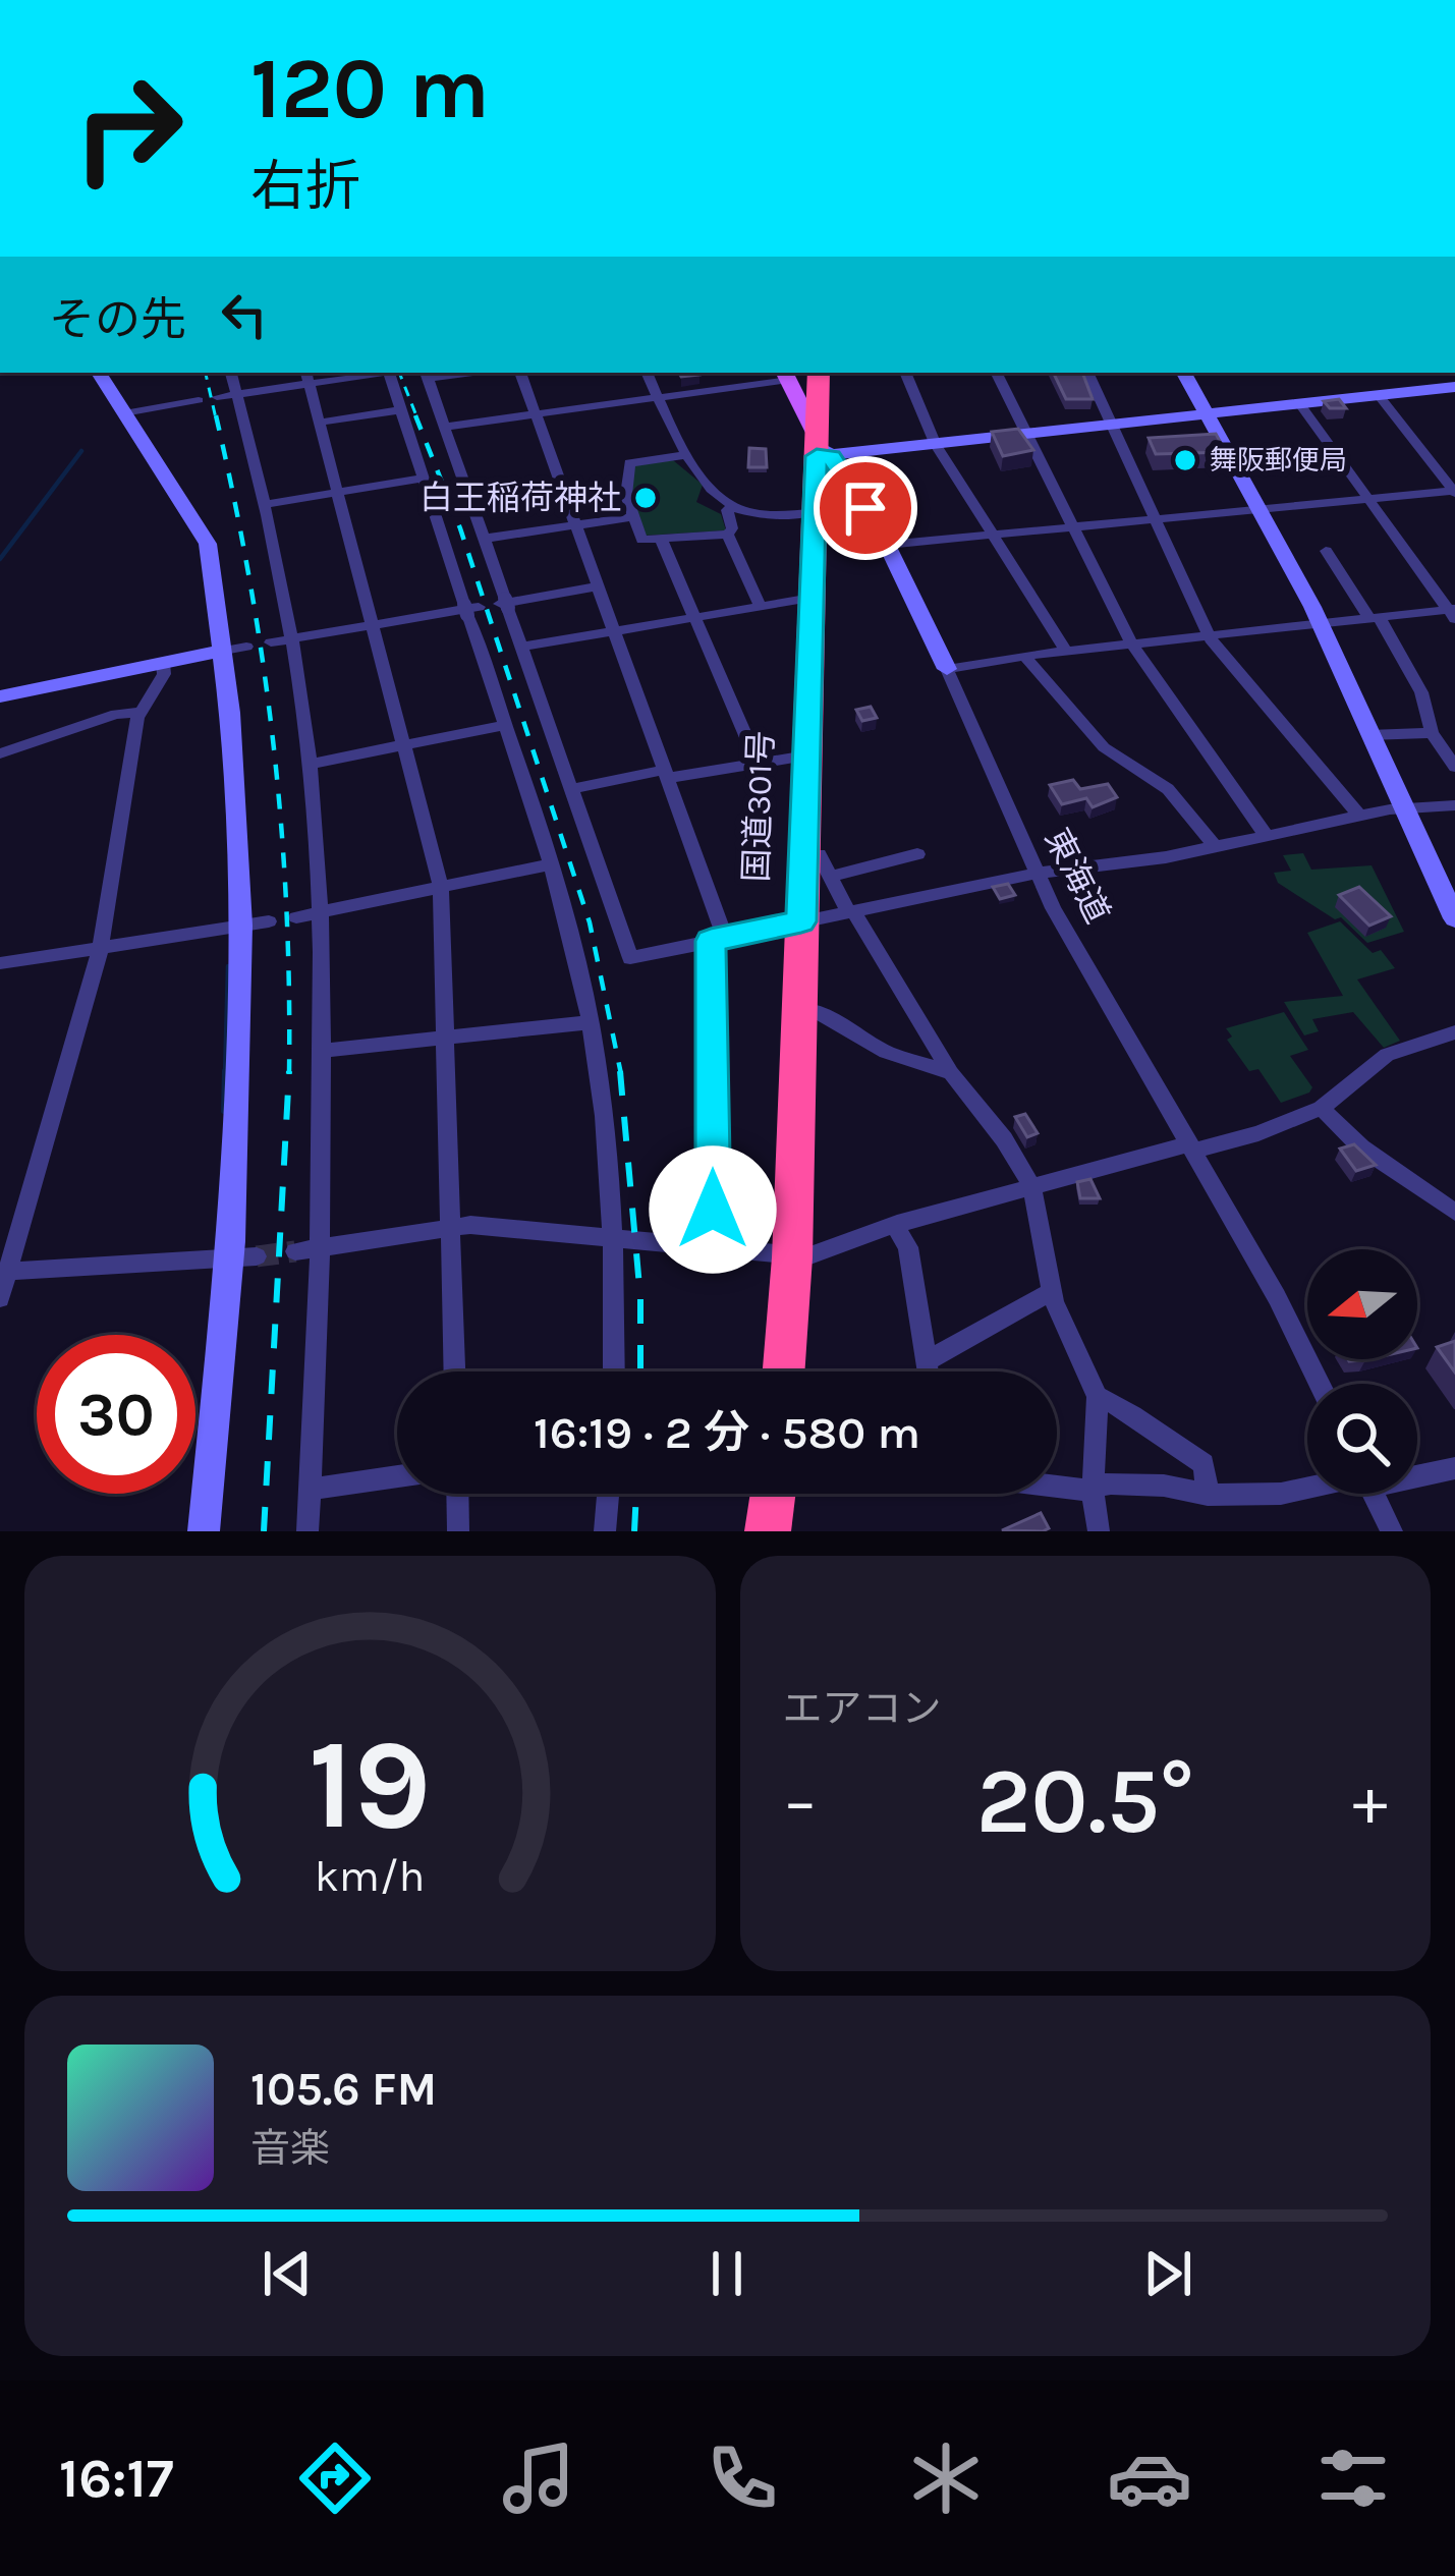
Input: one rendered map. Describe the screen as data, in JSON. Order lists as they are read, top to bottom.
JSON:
{
  "streets": {
    "highway": ["国道301号"],
    "main road": ["東海道"]
  },
  "crossings": [
    ["国道301号", "東海道"]
  ],
  "places": ["舞阪郵便局", "白王稲荷神社"],
  "north": "left",
  "page": {
    "turn": ["120 m", "右折"],
    "then": "その先",
    "limit": "30",
    "trip": "16:19 · 2 分 · 580 m",
    "tile": "エアコン",
    "heat": ["−", "20.5°", "+"],
    "song": ["105.6 FM", "音楽"],
    "tabs": "16:17",
    "gauge": ["19", "km/h"]
  }
}
